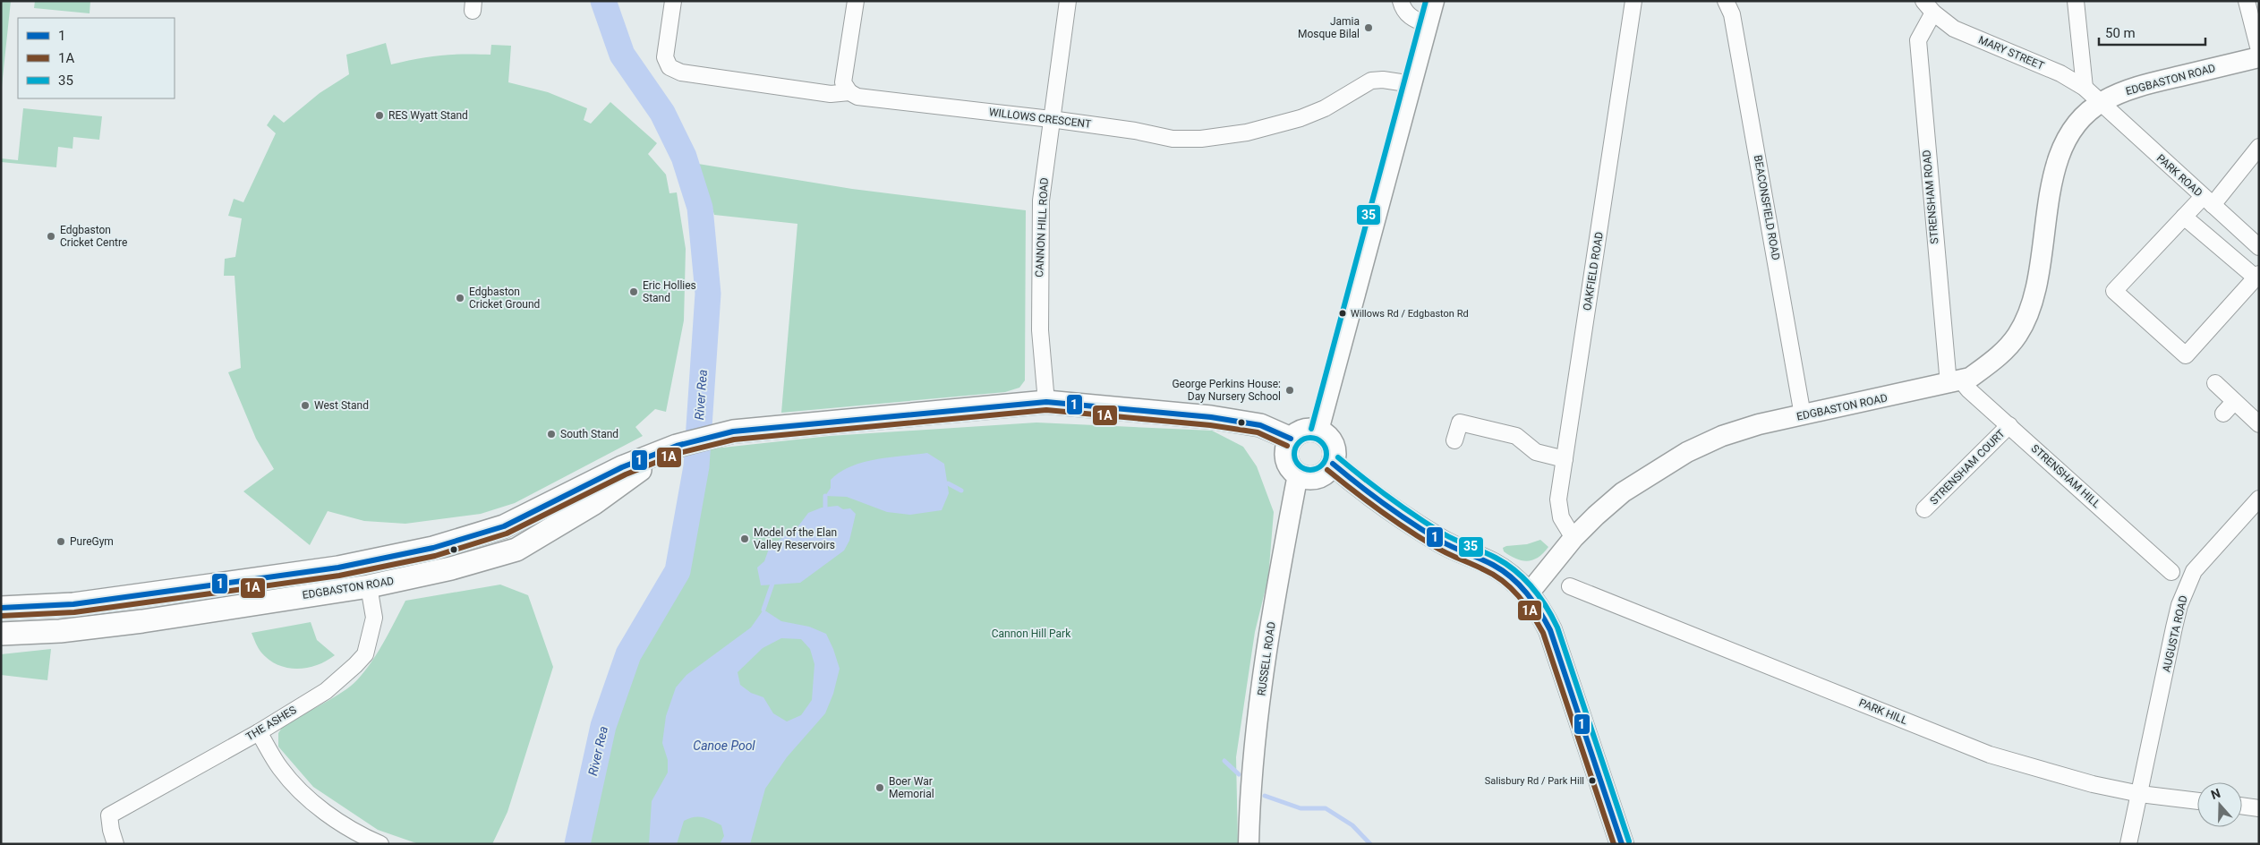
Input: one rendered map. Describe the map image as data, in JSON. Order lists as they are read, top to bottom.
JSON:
{
  "streets": {
    "main road": ["EDGBASTON ROAD"],
    "street": [
      "MARY STREET",
      "WILLOWS CRESCENT",
      "PARK ROAD",
      "STRENSHAM ROAD",
      "BEACONSFIELD ROAD",
      "CANNON HILL ROAD",
      "OAKFIELD ROAD",
      "STRENSHAM COURT",
      "STRENSHAM HILL",
      "AUGUSTA ROAD",
      "RUSSELL ROAD",
      "PARK HILL",
      "THE ASHES"
    ]
  },
  "crossings": [
    ["MARY STREET", "EDGBASTON ROAD"],
    ["MARY STREET", "PARK ROAD"],
    ["MARY STREET", "STRENSHAM ROAD"],
    ["EDGBASTON ROAD", "PARK ROAD"],
    ["EDGBASTON ROAD", "STRENSHAM ROAD"],
    ["EDGBASTON ROAD", "BEACONSFIELD ROAD"],
    ["EDGBASTON ROAD", "CANNON HILL ROAD"],
    ["EDGBASTON ROAD", "OAKFIELD ROAD"],
    ["EDGBASTON ROAD", "STRENSHAM HILL"],
    ["EDGBASTON ROAD", "RUSSELL ROAD"],
    ["EDGBASTON ROAD", "THE ASHES"],
    ["WILLOWS CRESCENT", "CANNON HILL ROAD"],
    ["STRENSHAM ROAD", "STRENSHAM HILL"],
    ["STRENSHAM COURT", "STRENSHAM HILL"],
    ["AUGUSTA ROAD", "PARK HILL"]
  ],
  "water": ["River Rea", "Canoe Pool"],
  "parks": ["Cannon Hill Park"],
  "places": [
    "Jamia Mosque Bilal",
    "RES Wyatt Stand",
    "Edgbaston Cricket Centre",
    "Eric Hollies Stand",
    "Edgbaston Cricket Ground",
    "Willows Rd / Edgbaston Rd",
    "George Perkins House: Day Nursery School",
    "West Stand",
    "South Stand",
    "Model of the Elan Valley Reservoirs",
    "PureGym",
    "Salisbury Rd / Park Hill",
    "Boer War Memorial"
  ],
  "lines": ["transit line 35", "transit line 1", "transit line 1A"],
  "legend": ["1", "1A", "35"],
  "scale_bar": "50 m",
  "north": "top"
}
